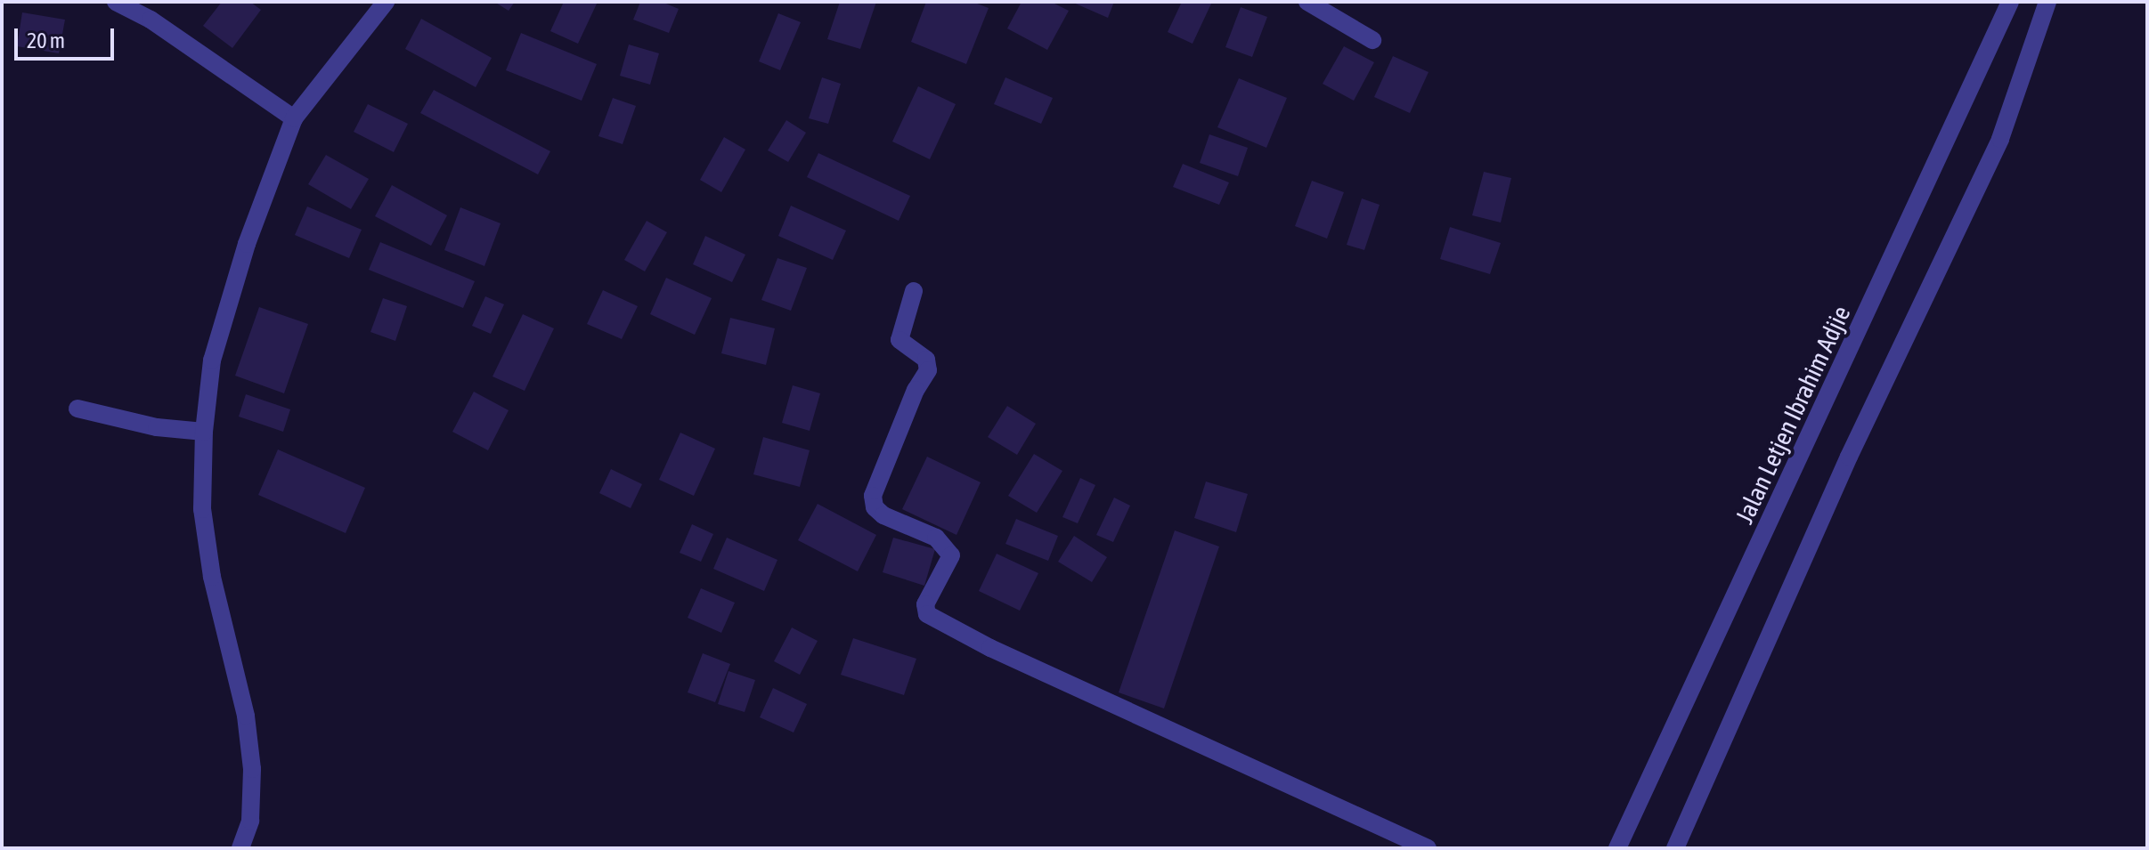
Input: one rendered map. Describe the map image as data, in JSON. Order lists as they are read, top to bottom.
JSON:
{
  "streets": {
    "street": ["Jalan Letjen Ibrahim Adjie"]
  },
  "scale_bar": "20 m"
}
